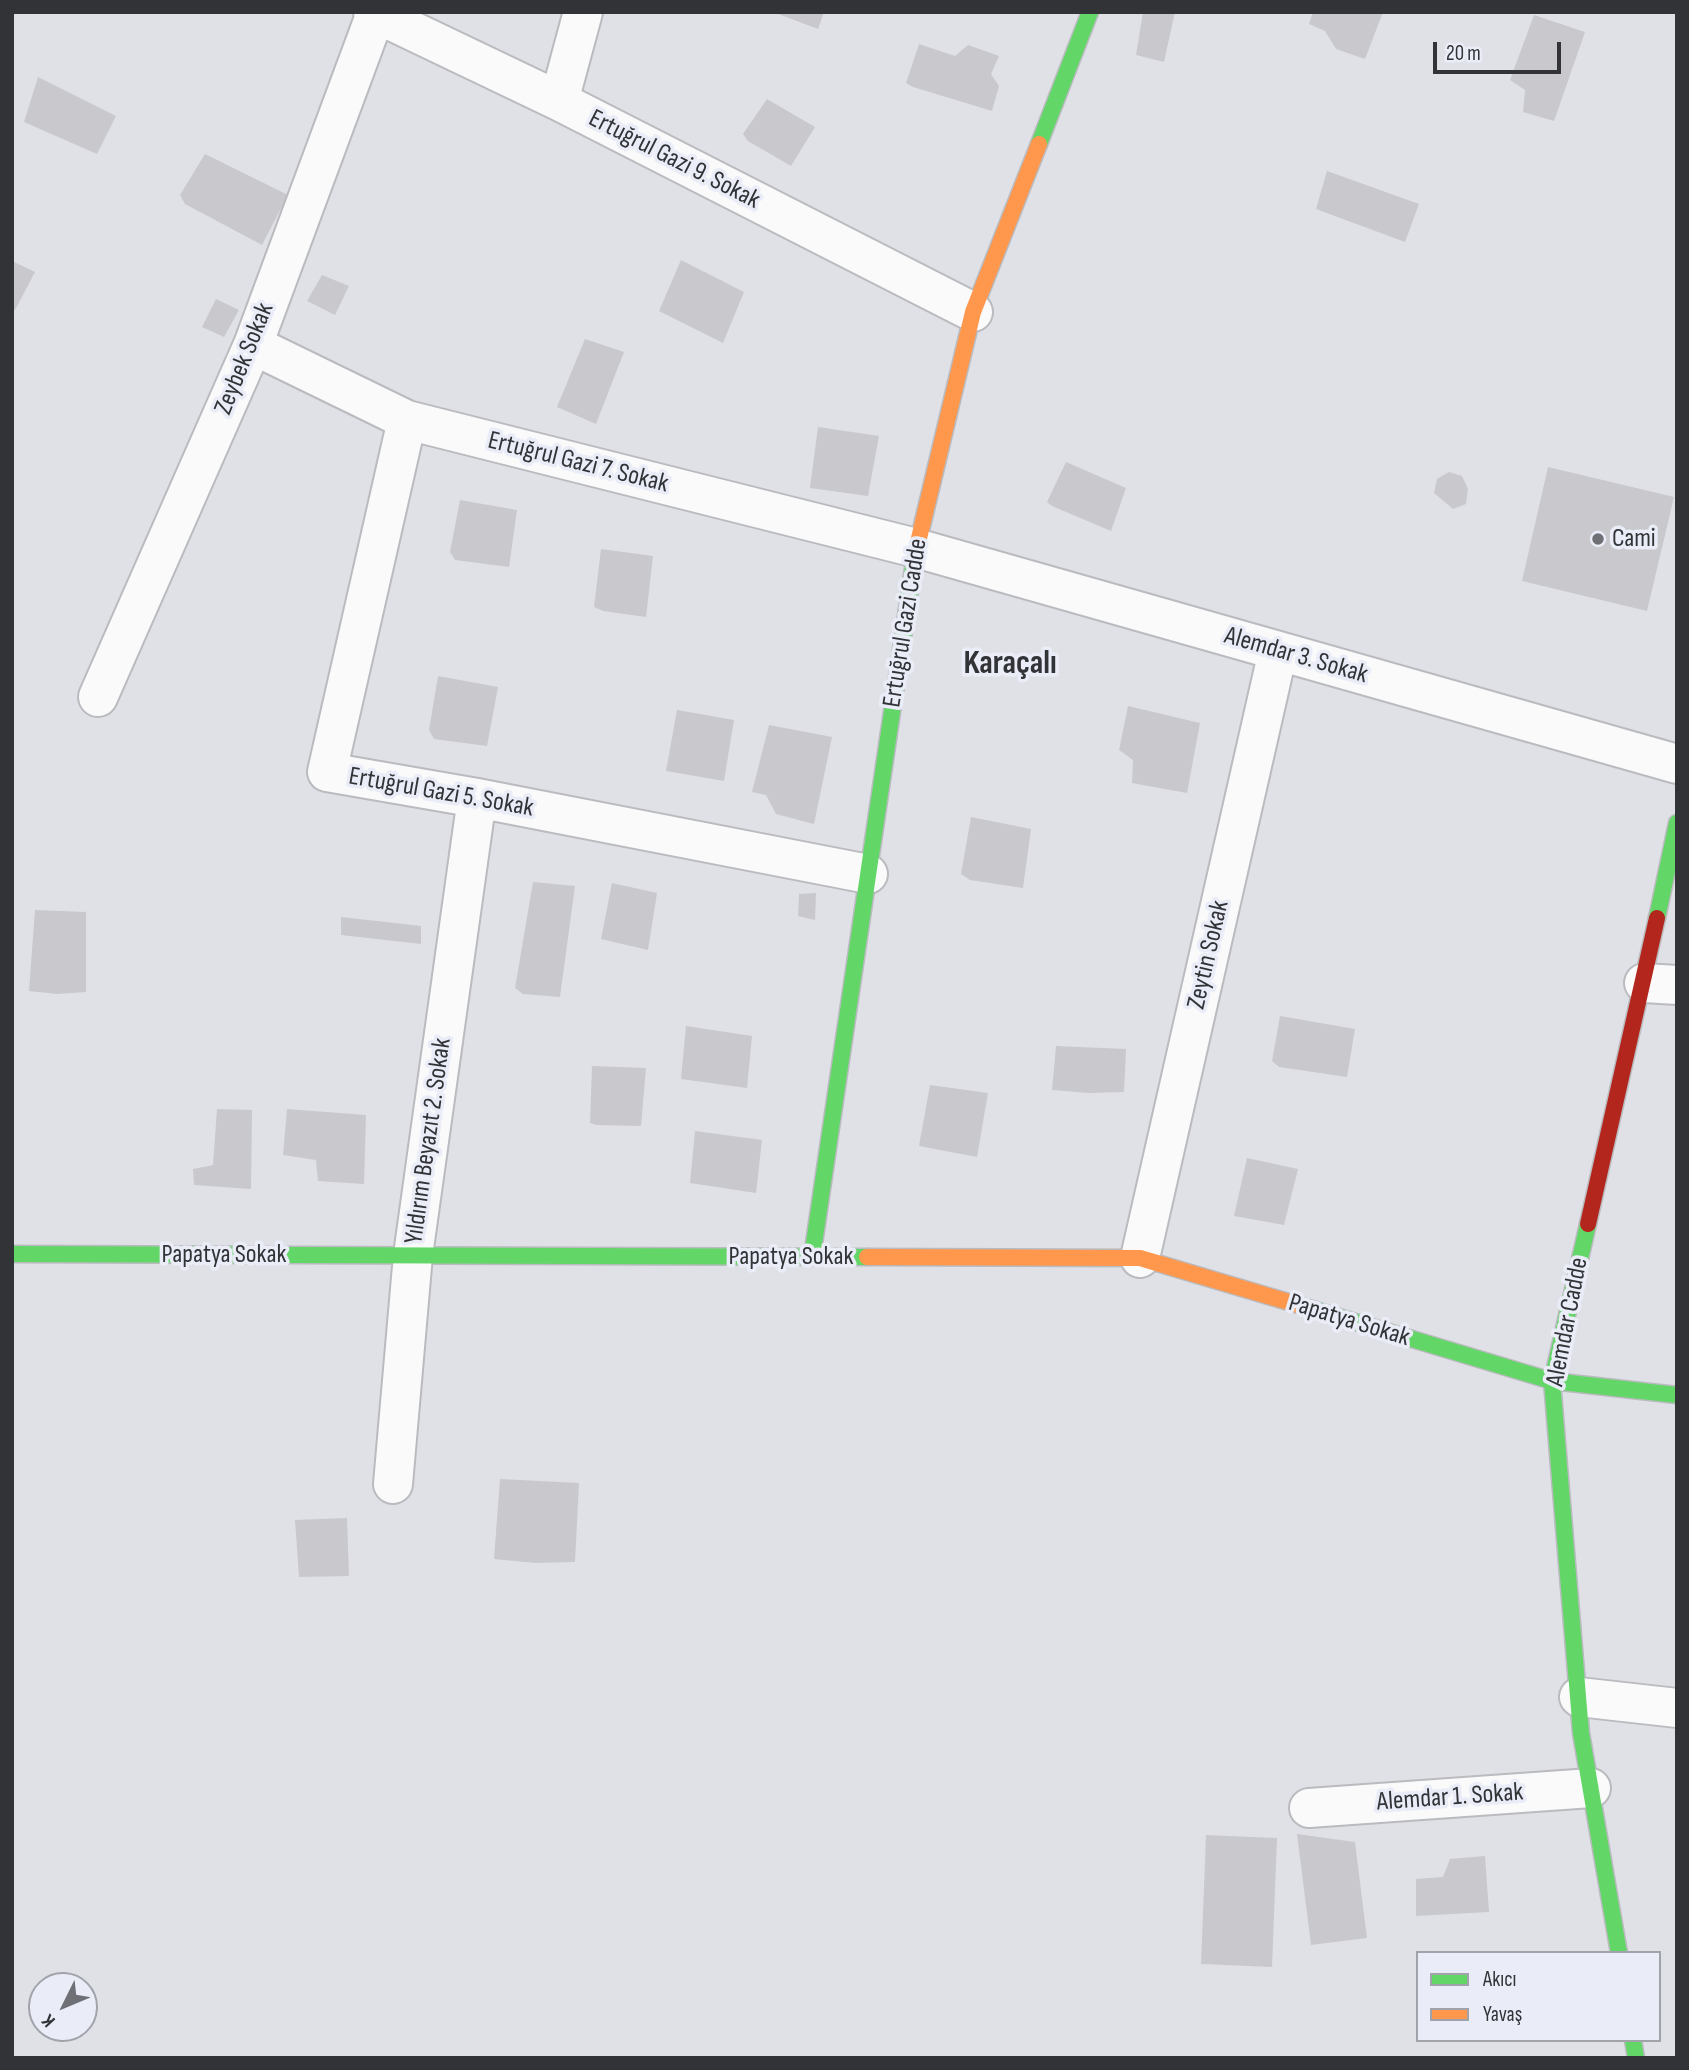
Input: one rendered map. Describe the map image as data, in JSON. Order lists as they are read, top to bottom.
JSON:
{
  "streets": {
    "street": [
      "Ertuğrul Gazi 9. Sokak",
      "Zeybek Sokak",
      "Ertuğrul Gazi 7. Sokak",
      "Ertuğrul Gazi Cadde",
      "Alemdar 3. Sokak",
      "Ertuğrul Gazi 5. Sokak",
      "Zeytin Sokak",
      "Yıldırım Beyazıt 2. Sokak",
      "Papatya Sokak",
      "Alemdar Cadde",
      "Alemdar 1. Sokak"
    ]
  },
  "crossings": [
    ["Ertuğrul Gazi 9. Sokak", "Zeybek Sokak"],
    ["Ertuğrul Gazi 9. Sokak", "Ertuğrul Gazi Cadde"],
    ["Zeybek Sokak", "Ertuğrul Gazi 7. Sokak"],
    ["Ertuğrul Gazi 7. Sokak", "Ertuğrul Gazi Cadde"],
    ["Ertuğrul Gazi 7. Sokak", "Alemdar 3. Sokak"],
    ["Ertuğrul Gazi 7. Sokak", "Ertuğrul Gazi 5. Sokak"],
    ["Ertuğrul Gazi Cadde", "Alemdar 3. Sokak"],
    ["Ertuğrul Gazi Cadde", "Ertuğrul Gazi 5. Sokak"],
    ["Ertuğrul Gazi Cadde", "Papatya Sokak"],
    ["Alemdar 3. Sokak", "Zeytin Sokak"],
    ["Ertuğrul Gazi 5. Sokak", "Yıldırım Beyazıt 2. Sokak"],
    ["Zeytin Sokak", "Papatya Sokak"],
    ["Yıldırım Beyazıt 2. Sokak", "Papatya Sokak"],
    ["Papatya Sokak", "Alemdar Cadde"],
    ["Alemdar Cadde", "Alemdar 1. Sokak"]
  ],
  "districts": ["Karaçalı"],
  "places": ["Cami"],
  "legend": ["Akıcı", "Yavaş"],
  "scale_bar": "20 m",
  "north": "bottom left"
}
